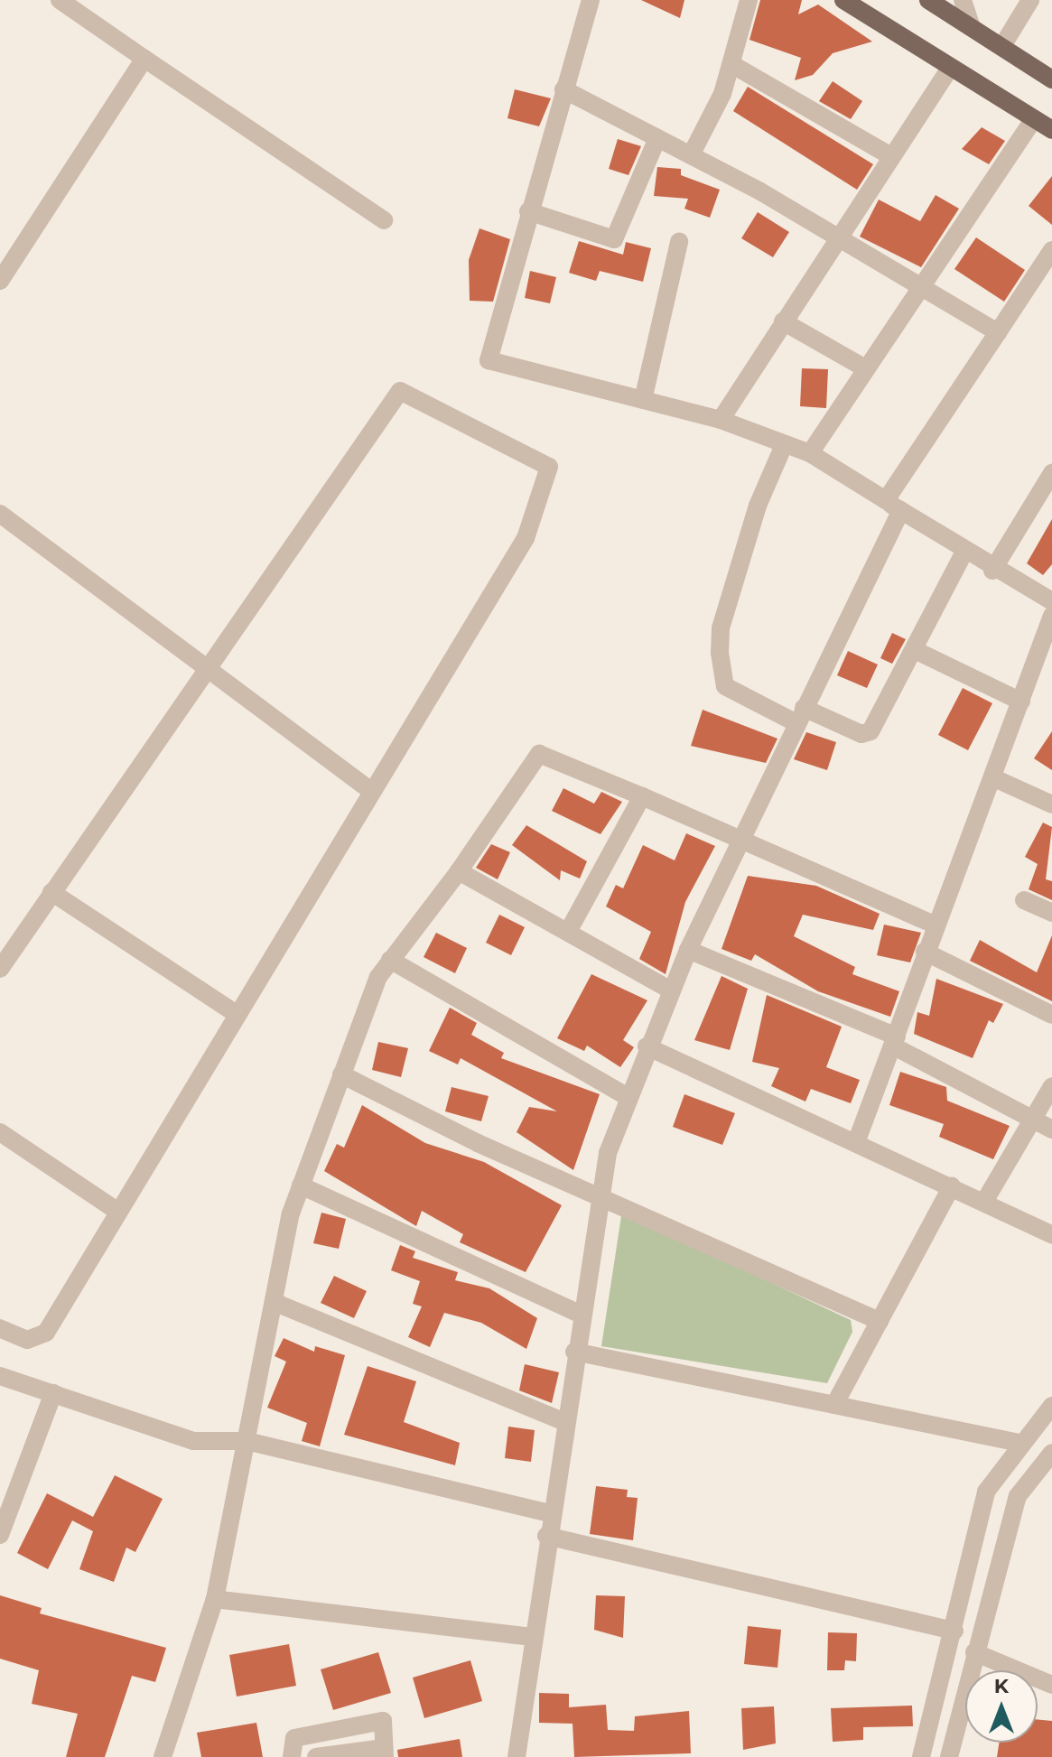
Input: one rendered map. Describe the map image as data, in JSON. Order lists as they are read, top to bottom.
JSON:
{
  "north": "top"
}
